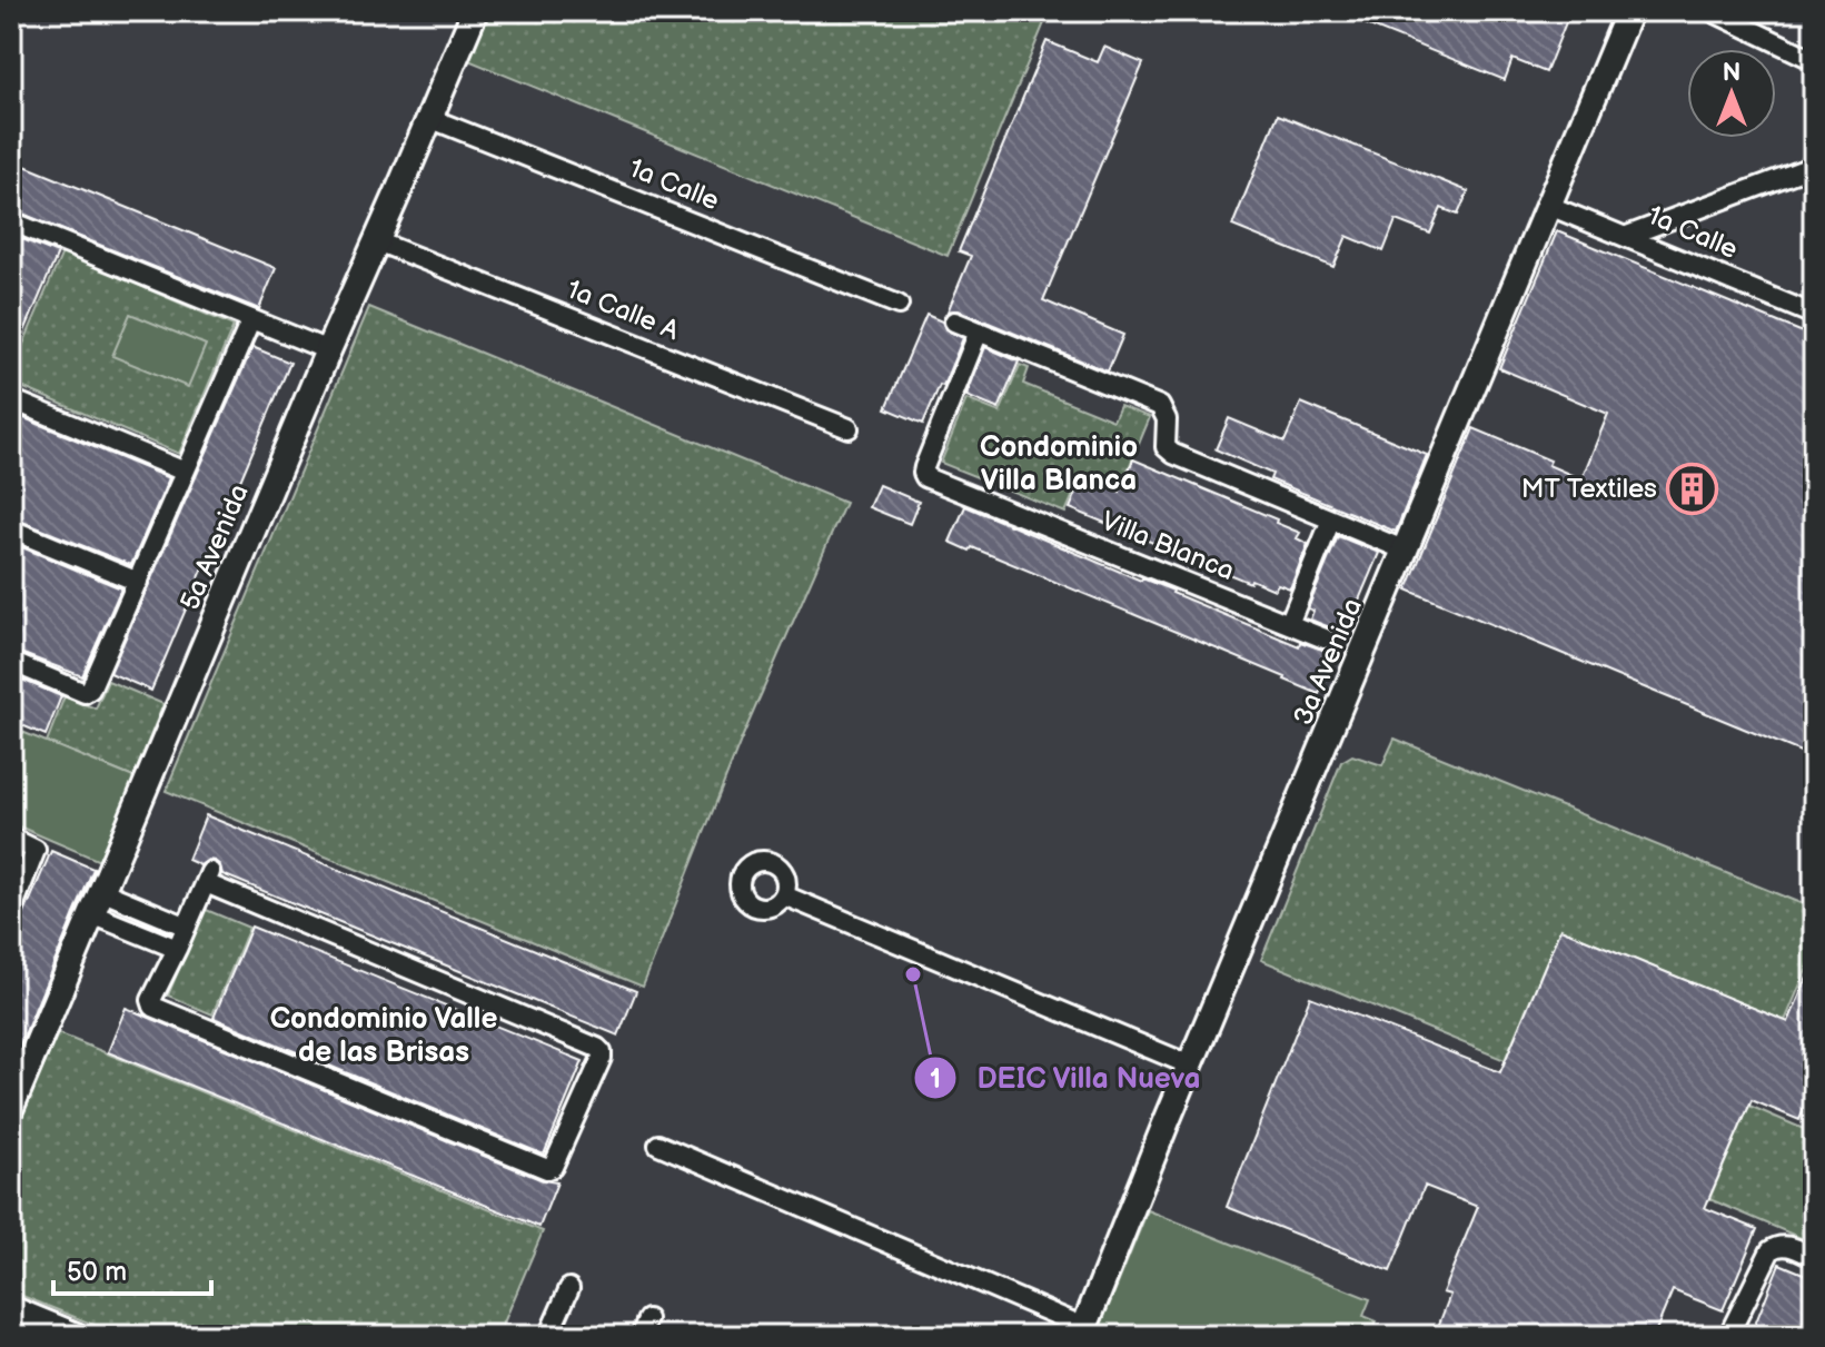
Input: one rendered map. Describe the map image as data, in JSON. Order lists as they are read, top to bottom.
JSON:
{
  "streets": {
    "street": [
      "1a Calle",
      "1a Calle A",
      "Villa Blanca",
      "5a Avenida",
      "3a Avenida"
    ]
  },
  "crossings": [
    ["1a Calle", "5a Avenida"],
    ["1a Calle", "3a Avenida"],
    ["1a Calle A", "5a Avenida"]
  ],
  "districts": ["Condominio Villa Blanca", "Condominio Valle de las Brisas"],
  "places": {
    "building": ["MT Textiles"],
    "other": ["DEIC Villa Nueva"]
  },
  "scale_bar": "50 m",
  "north": "top"
}
